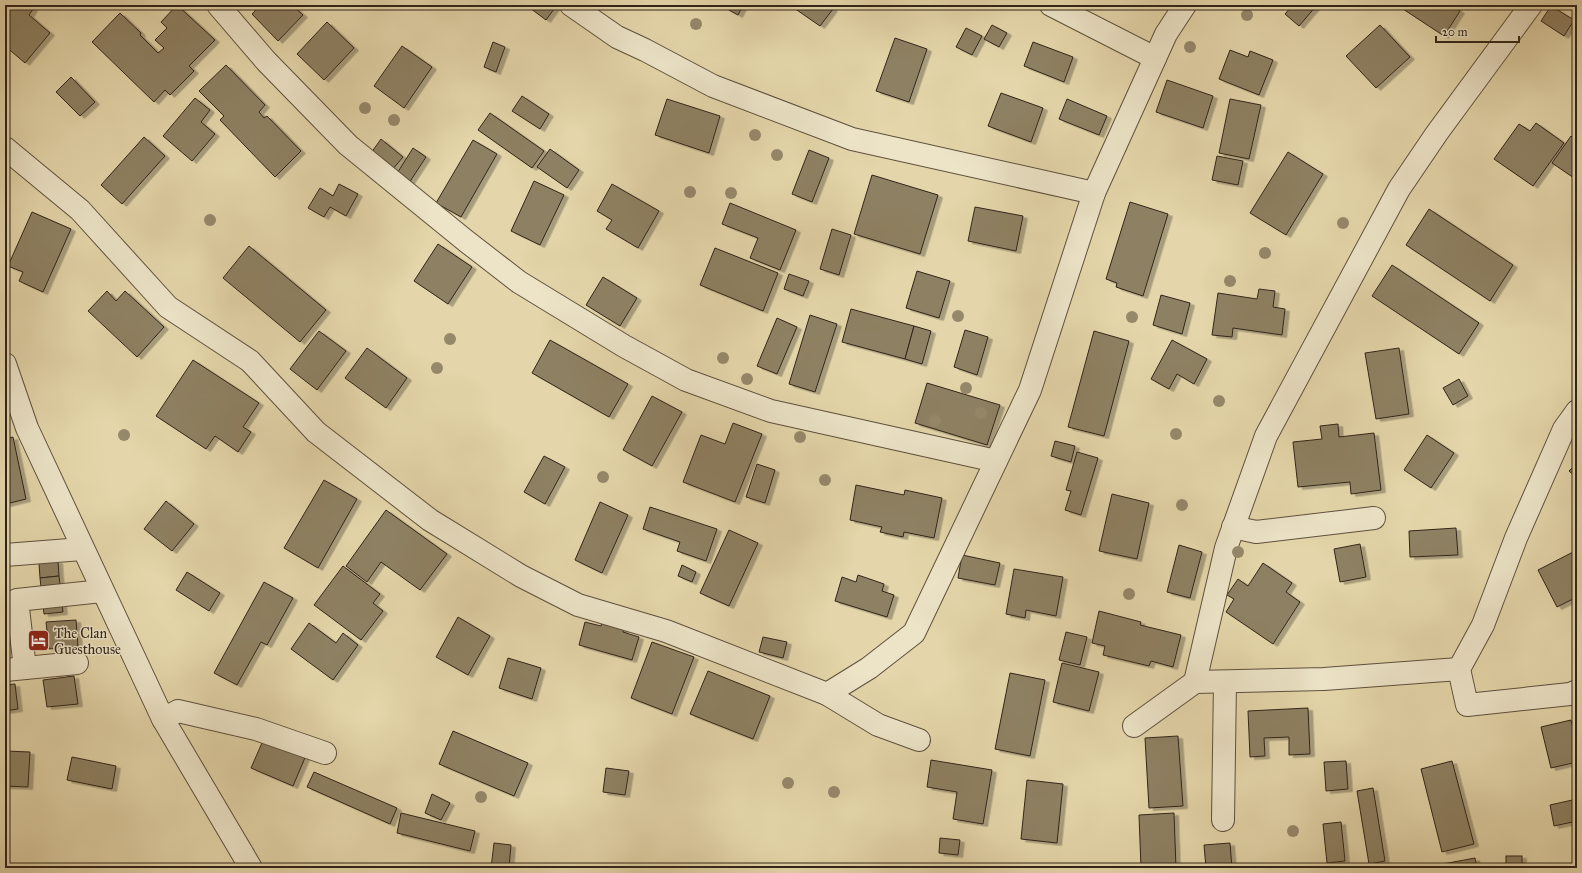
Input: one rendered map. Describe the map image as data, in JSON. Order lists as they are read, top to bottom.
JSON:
{
  "places": {
    "hotel": ["The Clan Guesthouse"]
  },
  "scale_bar": "20 m"
}
